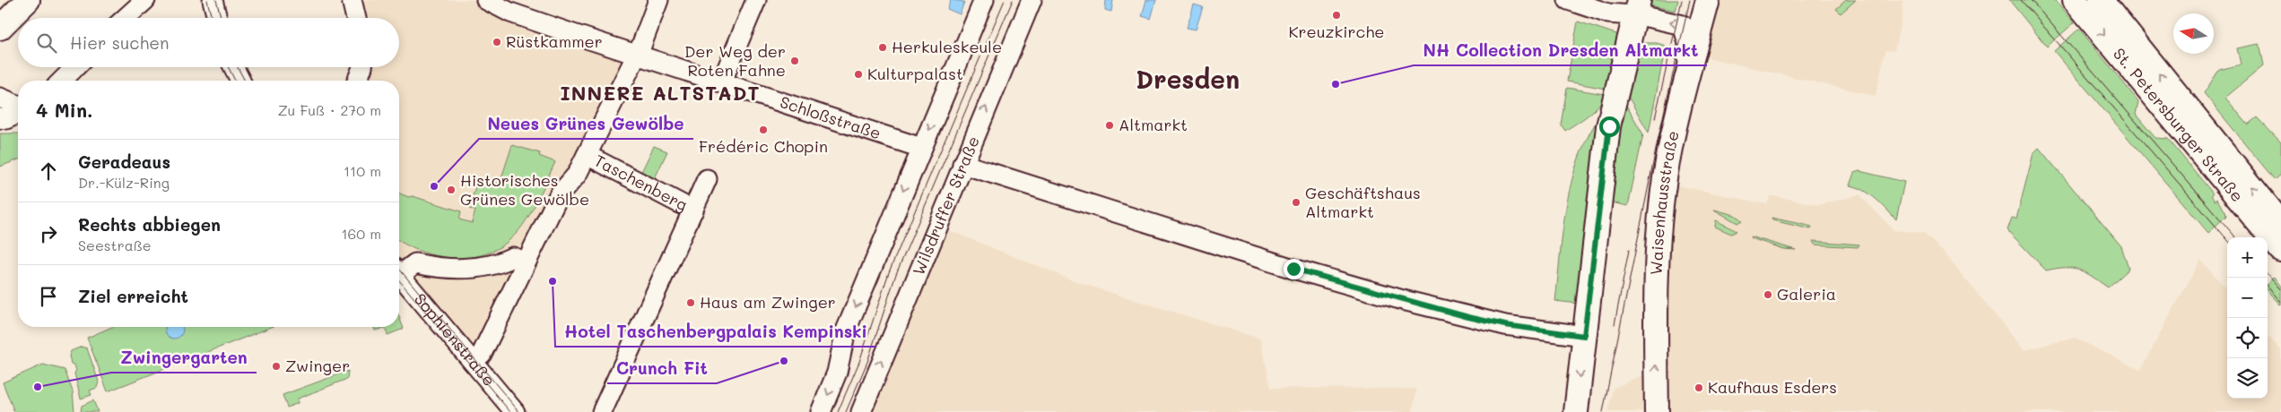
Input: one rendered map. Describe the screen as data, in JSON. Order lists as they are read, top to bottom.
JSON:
{
  "streets": {
    "main road": ["St. Petersburger Straße", "Waisenhausstraße"],
    "street": [
      "Schloßstraße",
      "Taschenberg",
      "Wilsdruffer Straße",
      "Sophienstraße"
    ]
  },
  "crossings": [
    ["Schloßstraße", "Taschenberg"],
    ["Taschenberg", "Sophienstraße"]
  ],
  "districts": ["Dresden", "INNERE ALTSTADT"],
  "places": [
    "Kreuzkirche",
    "Rüstkammer",
    "Herkuleskeule",
    "Der Weg der Roten Fahne",
    "Kulturpalast",
    "NH Collection Dresden Altmarkt",
    "Altmarkt",
    "Frédéric Chopin",
    "Neues Grünes Gewölbe",
    "Historisches Grünes Gewölbe",
    "Geschäftshaus Altmarkt",
    "Hotel Taschenbergpalais Kempinski",
    "Galeria",
    "Haus am Zwinger",
    "Crunch Fit",
    "Zwinger",
    "Zwingergarten",
    "Kaufhaus Esders"
  ],
  "north": "left",
  "page": {
    "search": "Hier suchen",
    "heading": ["4 Min.", "Zu Fuß · 270 m"],
    "list": [
      ["Geradeaus", "Dr.-Külz-Ring", "110 m"],
      ["Rechts abbiegen", "Seestraße", "160 m"],
      "Ziel erreicht"
    ],
    "map_buttons": ["+", "−"]
  }
}
